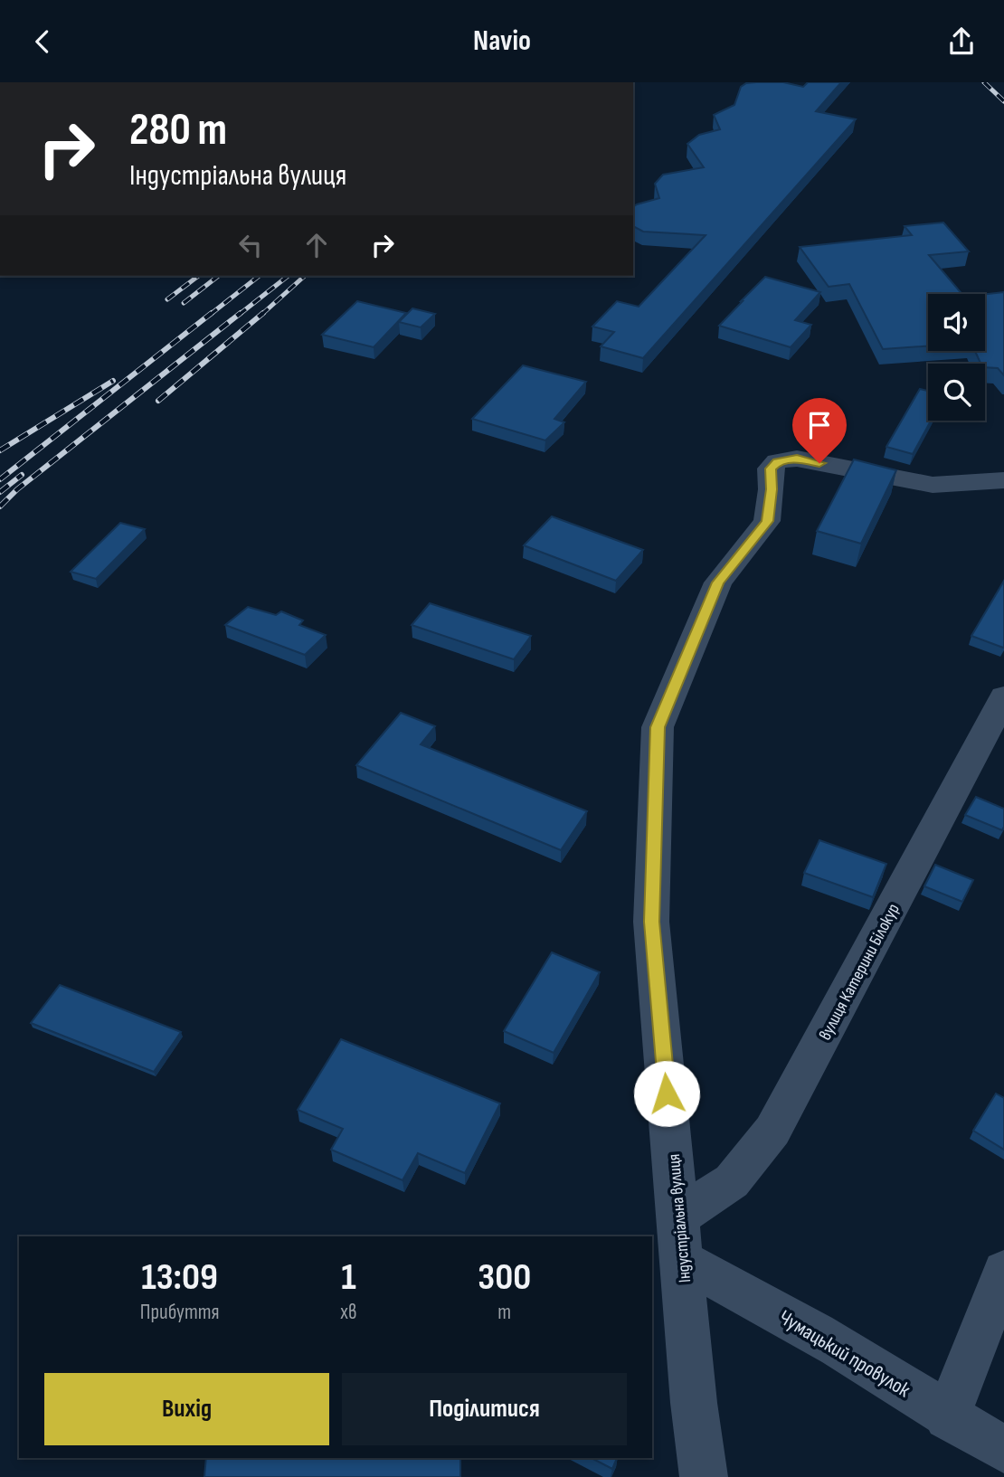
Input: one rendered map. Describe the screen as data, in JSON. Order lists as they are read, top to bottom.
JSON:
{
  "streets": {
    "street": ["вулиця Катерини Білокур", "Індустріальна вулиця", "Чумацький провулок"]
  },
  "crossings": [
    ["вулиця Катерини Білокур", "Індустріальна вулиця"],
    ["вулиця Катерини Білокур", "Чумацький провулок"],
    ["Індустріальна вулиця", "Чумацький провулок"]
  ],
  "page": {
    "header": "Navio",
    "turn": ["280 m", "Індустріальна вулиця"],
    "eta": [
      "13:09",
      "Прибуття",
      "1",
      "хв",
      "300",
      "m"
    ],
    "buttons": ["Вихід", "Поділитися"]
  }
}
